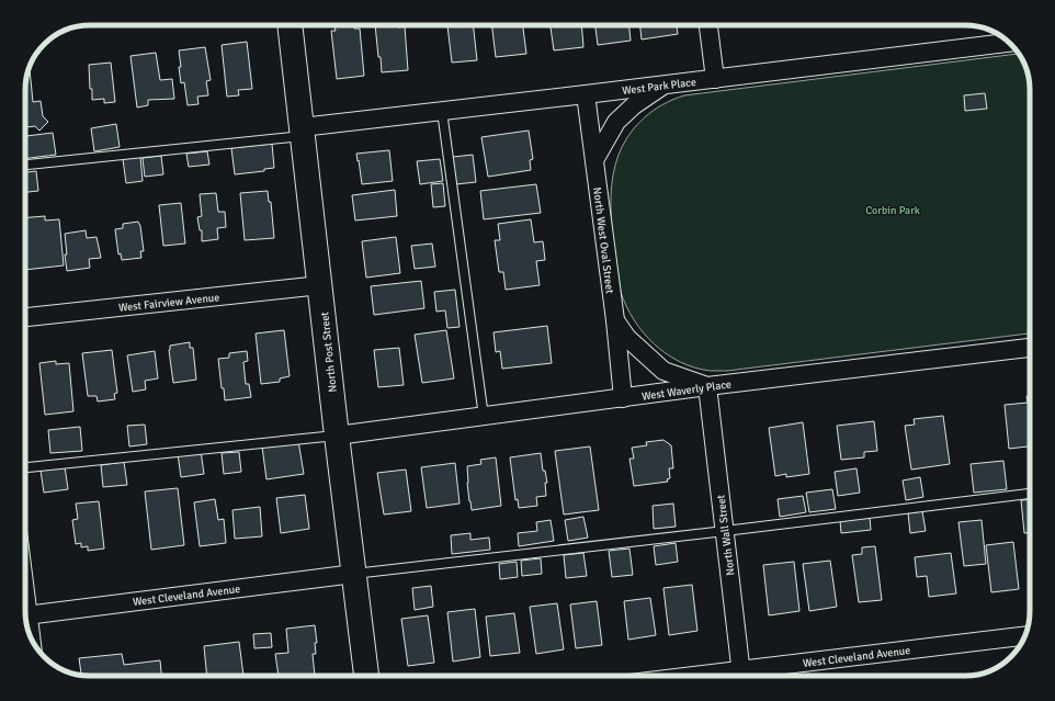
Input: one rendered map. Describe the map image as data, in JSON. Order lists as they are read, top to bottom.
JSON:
{
  "streets": {
    "street": [
      "West Park Place",
      "North West Oval Street",
      "West Fairview Avenue",
      "North Post Street",
      "West Waverly Place",
      "North Wall Street",
      "West Cleveland Avenue"
    ]
  },
  "crossings": [
    ["West Park Place", "North West Oval Street"],
    ["West Park Place", "North Post Street"],
    ["North West Oval Street", "West Waverly Place"],
    ["North West Oval Street", "North Wall Street"],
    ["West Fairview Avenue", "North Post Street"],
    ["North Post Street", "West Waverly Place"],
    ["North Post Street", "West Cleveland Avenue"],
    ["West Waverly Place", "North Wall Street"]
  ],
  "parks": ["Corbin Park"]
}
